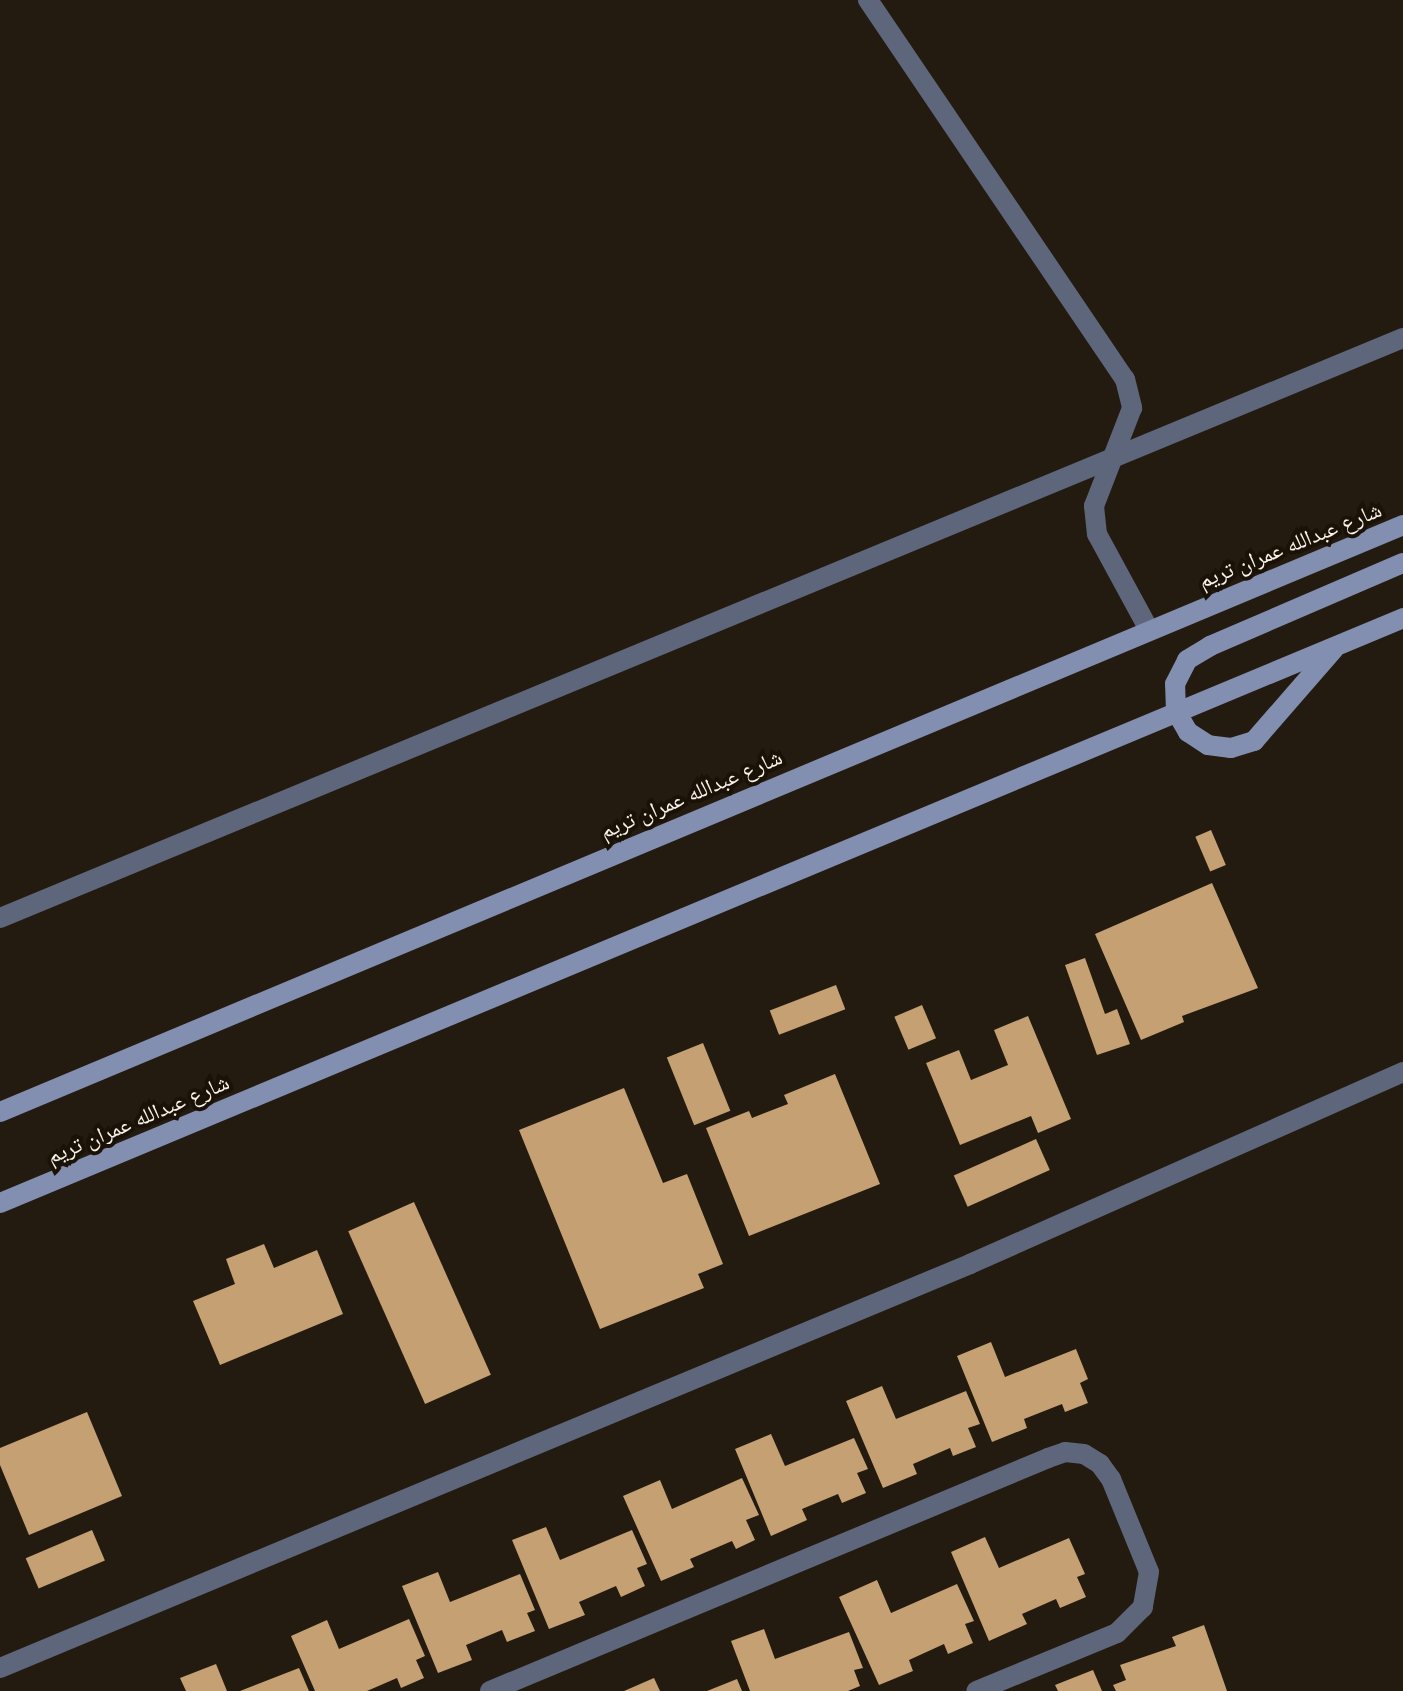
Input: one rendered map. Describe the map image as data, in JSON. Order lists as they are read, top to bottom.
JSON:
{
  "streets": {
    "street": ["شارع عبدالله عمران تريم"]
  }
}
